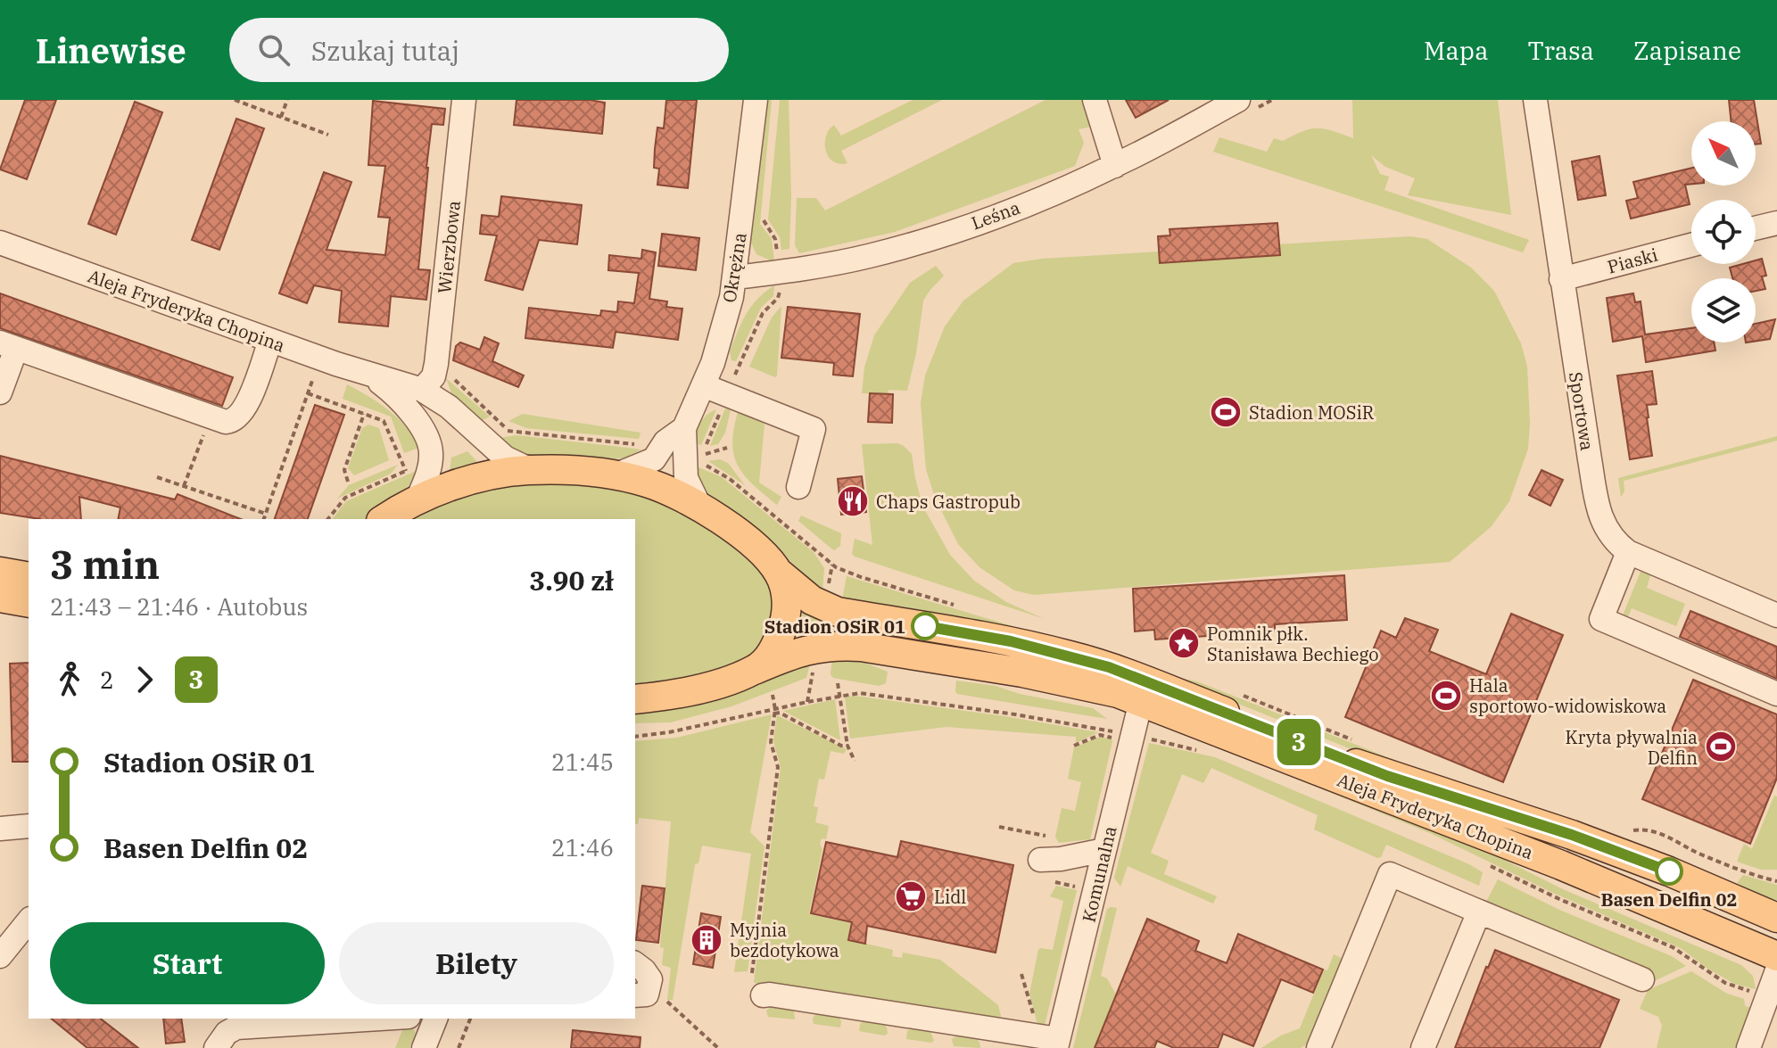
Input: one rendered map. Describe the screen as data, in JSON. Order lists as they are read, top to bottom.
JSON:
{
  "streets": {
    "main road": ["Aleja Fryderyka Chopina"],
    "street": [
      "Leśna",
      "Wierzbowa",
      "Piaski",
      "Okrężna",
      "Sportowa",
      "Komunalna"
    ]
  },
  "crossings": [
    ["Leśna", "Okrężna"],
    ["Wierzbowa", "Aleja Fryderyka Chopina"],
    ["Piaski", "Sportowa"],
    ["Okrężna", "Aleja Fryderyka Chopina"],
    ["Aleja Fryderyka Chopina", "Komunalna"]
  ],
  "places": {
    "sports": ["Stadion MOSiR", "Hala sportowo-widowiskowa", "Kryta pływalnia Delfin"],
    "restaurant": ["Chaps Gastropub"],
    "other": ["Stadion OSiR 01", "Basen Delfin 02"],
    "place": ["Pomnik płk. Stanisława Bechiego"],
    "supermarket": ["Lidl"],
    "building": ["Myjnia bezdotykowa"]
  },
  "lines": ["bus line 3"],
  "north": "top left",
  "page": {
    "header": "Linewise",
    "search": "Szukaj tutaj",
    "nav": ["Mapa", "Trasa", "Zapisane"],
    "on_map": "3",
    "heading": ["3 min", "21:43 – 21:46 · Autobus", "3.90 zł"],
    "legs": ["2", "3"],
    "list": [
      {
        "name": "Stadion OSiR 01",
        "value": "21:45"
      },
      {
        "name": "Basen Delfin 02",
        "value": "21:46"
      }
    ],
    "buttons": ["Start", "Bilety"]
  }
}
